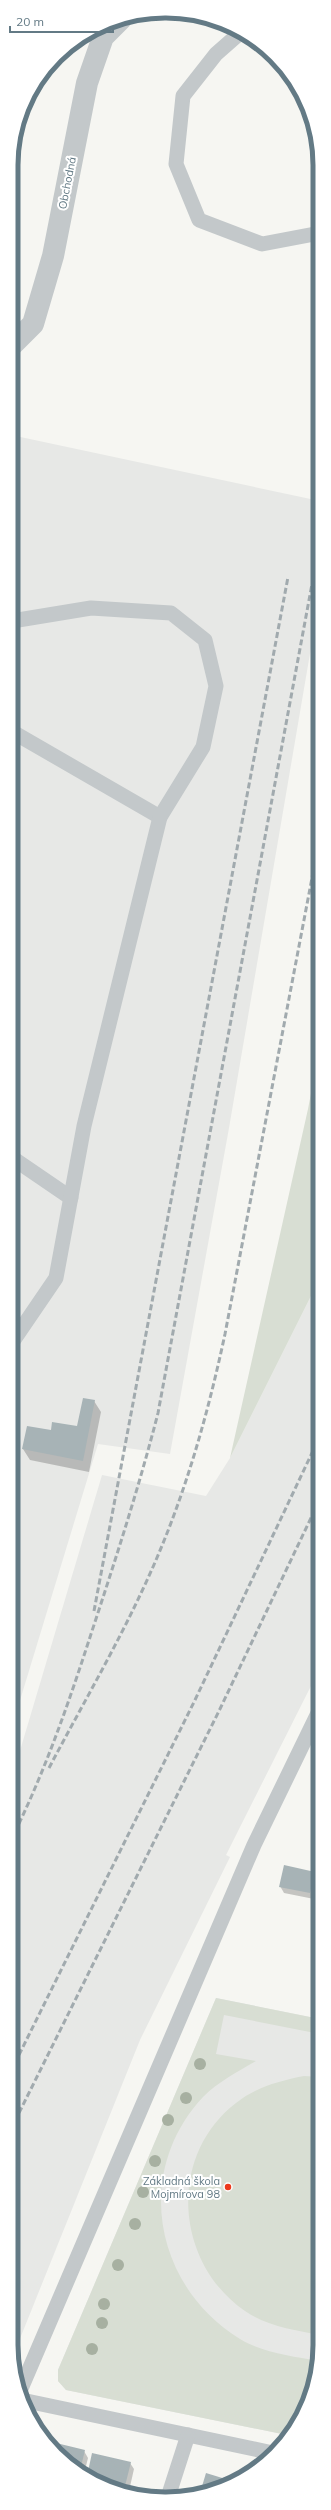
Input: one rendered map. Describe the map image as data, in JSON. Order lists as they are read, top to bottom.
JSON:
{
  "streets": {
    "street": ["Obchodná"]
  },
  "places": ["Základná škola Mojmírova 98"],
  "scale_bar": "20 m"
}
